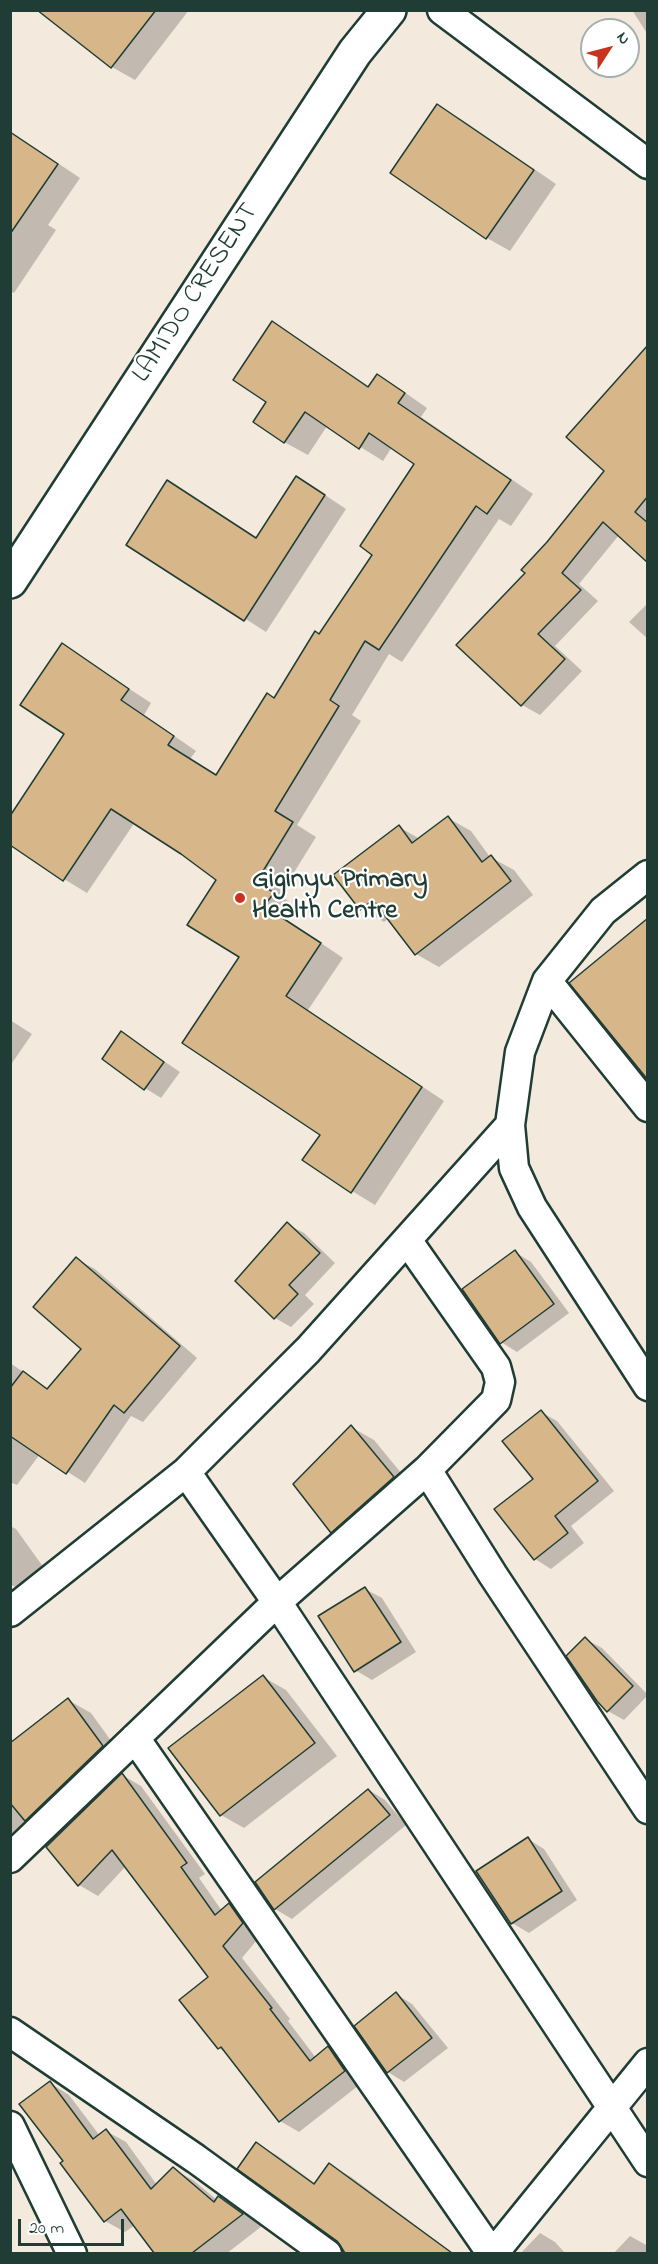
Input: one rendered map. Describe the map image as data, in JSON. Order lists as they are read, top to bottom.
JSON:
{
  "streets": {
    "street": ["LAMIDO CRESENT"]
  },
  "places": ["Giginyu Primary Health Centre"],
  "scale_bar": "20 m",
  "north": "top right"
}
